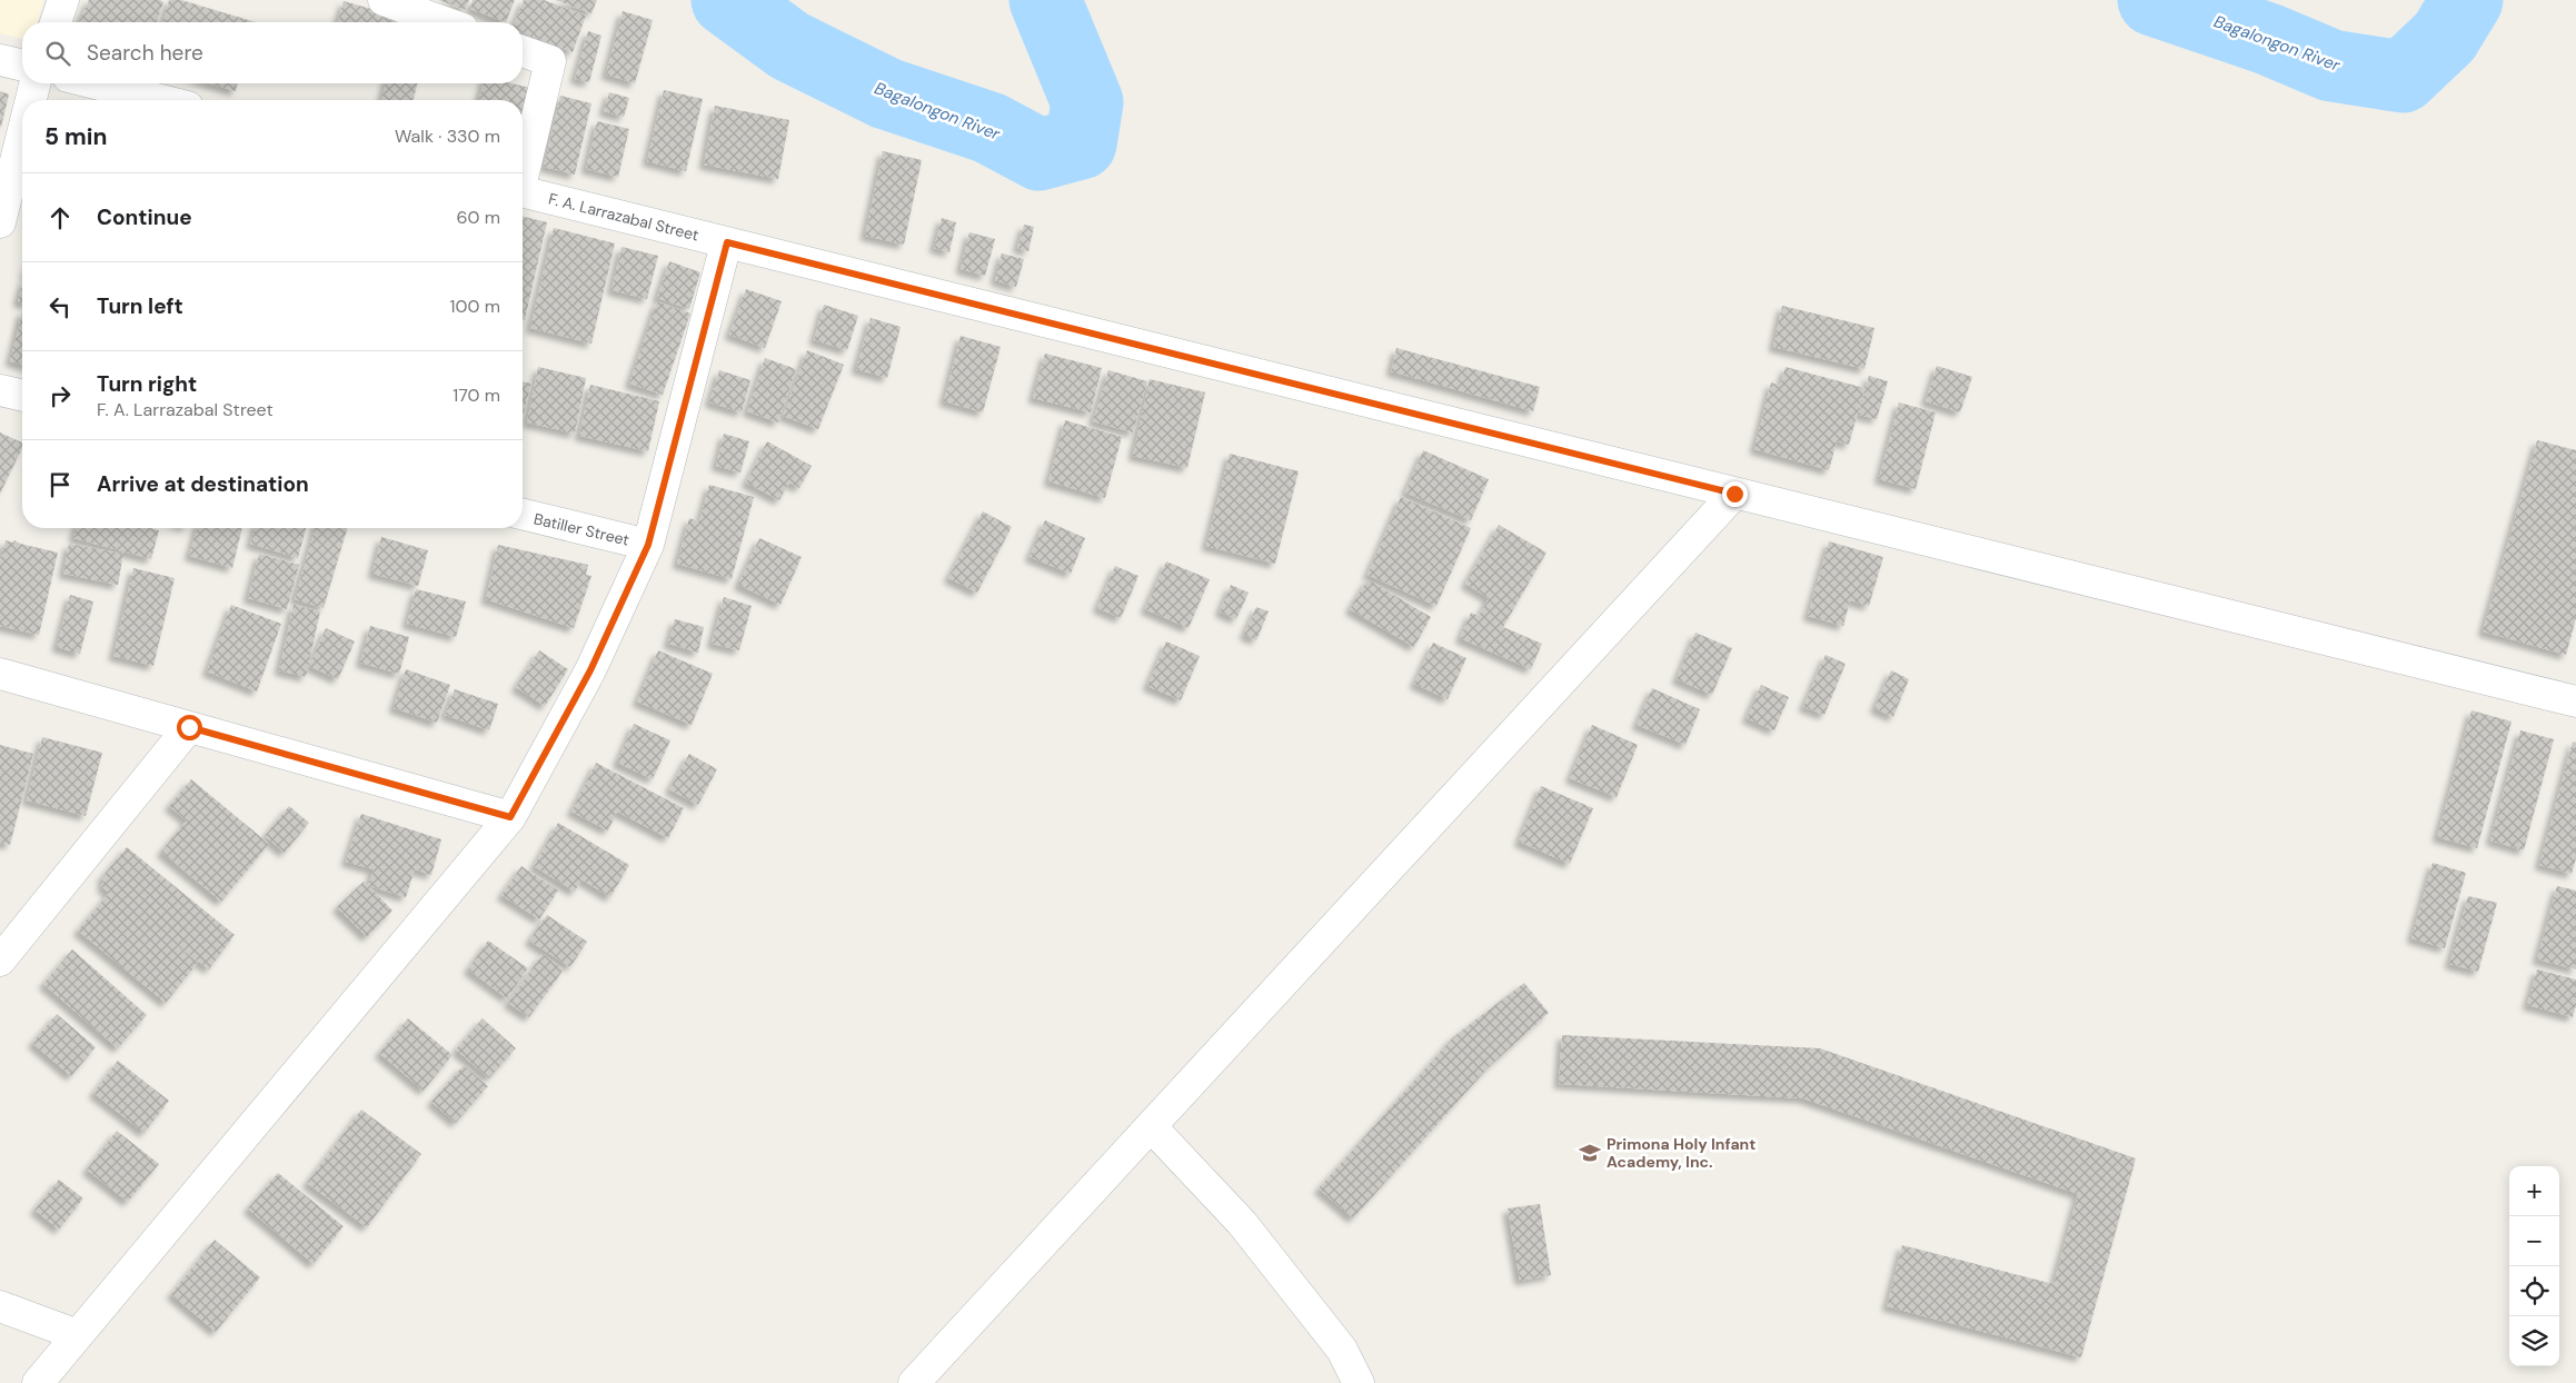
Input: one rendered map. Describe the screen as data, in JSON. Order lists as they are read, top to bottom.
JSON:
{
  "streets": {
    "street": ["F. A. Larrazabal Street", "Batiller Street"]
  },
  "water": ["Bagalongon River"],
  "places": {
    "school or university": ["Primona Holy Infant Academy, Inc."]
  },
  "page": {
    "search": "Search here",
    "heading": ["5 min", "Walk · 330 m"],
    "list": [
      ["Continue", "60 m"],
      ["Turn left", "100 m"],
      ["Turn right", "F. A. Larrazabal Street", "170 m"],
      "Arrive at destination"
    ],
    "map_buttons": ["+", "−"]
  }
}
